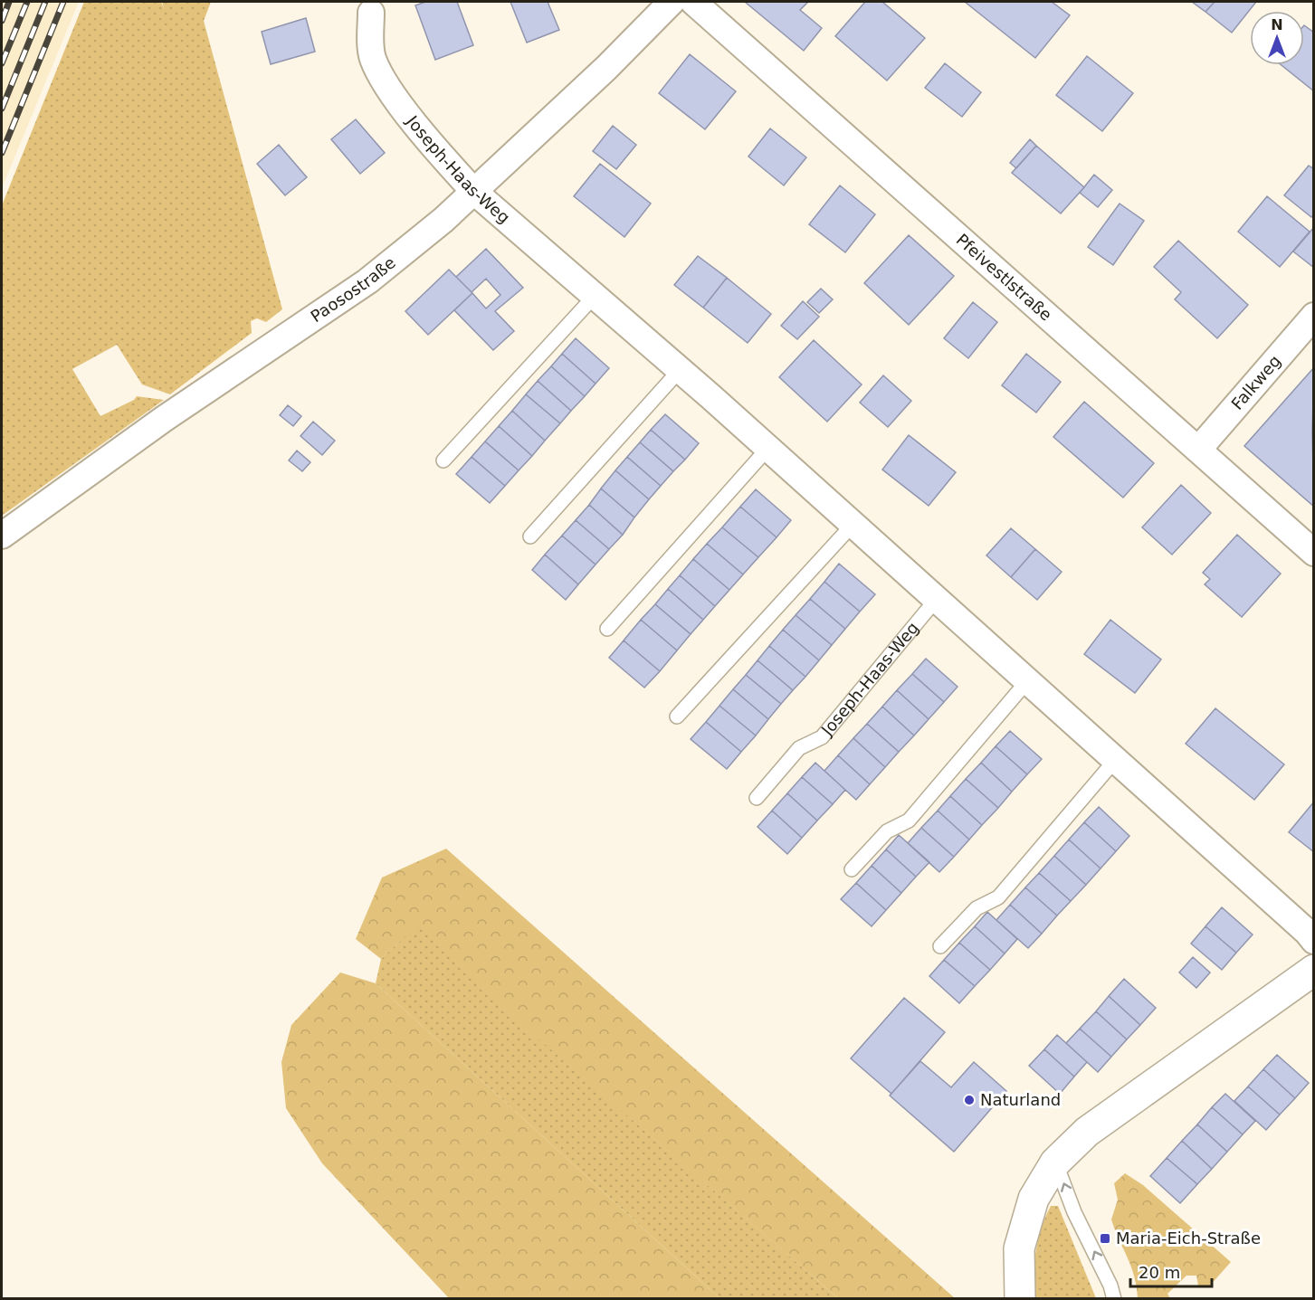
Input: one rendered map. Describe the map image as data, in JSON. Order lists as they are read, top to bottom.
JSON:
{
  "streets": {
    "street": [
      "Joseph-Haas-Weg",
      "Pfeivestlstraße",
      "Paosostraße",
      "Falkweg"
    ]
  },
  "crossings": [
    ["Joseph-Haas-Weg", "Paosostraße"],
    ["Pfeivestlstraße", "Falkweg"]
  ],
  "places": {
    "other": ["Naturland"],
    "transit": ["Maria-Eich-Straße"]
  },
  "scale_bar": "20 m",
  "north": "top"
}
